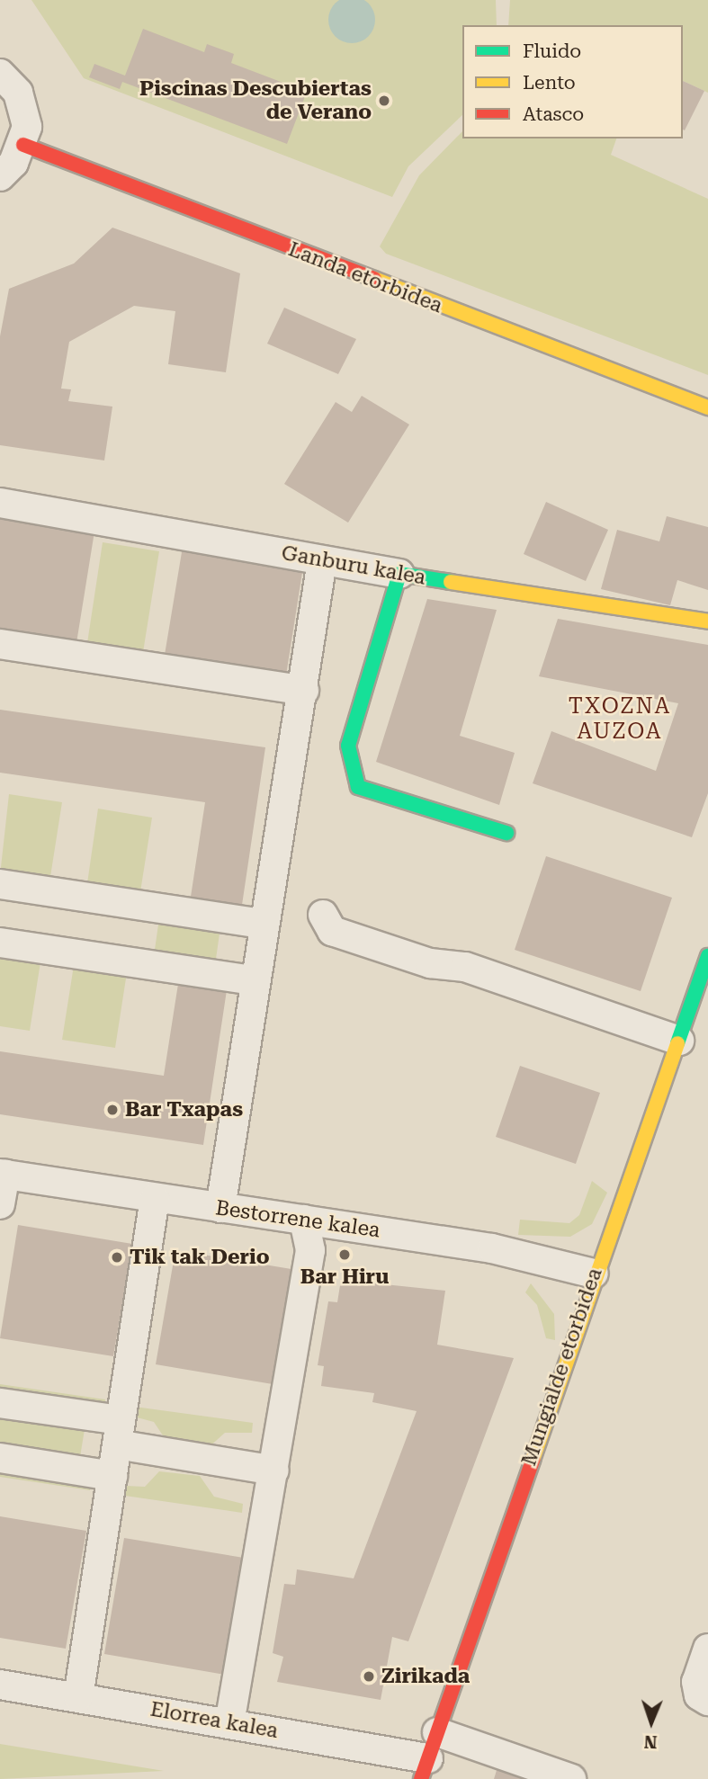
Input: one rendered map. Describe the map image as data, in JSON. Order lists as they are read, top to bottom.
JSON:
{
  "streets": {
    "street": [
      "Landa etorbidea",
      "Ganburu kalea",
      "Bestorrene kalea",
      "Mungialde etorbidea",
      "Elorrea kalea"
    ]
  },
  "crossings": [
    ["Bestorrene kalea", "Mungialde etorbidea"],
    ["Mungialde etorbidea", "Elorrea kalea"]
  ],
  "districts": ["TXOZNA AUZOA"],
  "places": [
    "Piscinas Descubiertas de Verano",
    "Bar Txapas",
    "Bar Hiru",
    "Tik tak Derio",
    "Zirikada"
  ],
  "legend": ["Fluido", "Lento", "Atasco"],
  "north": "bottom"
}
